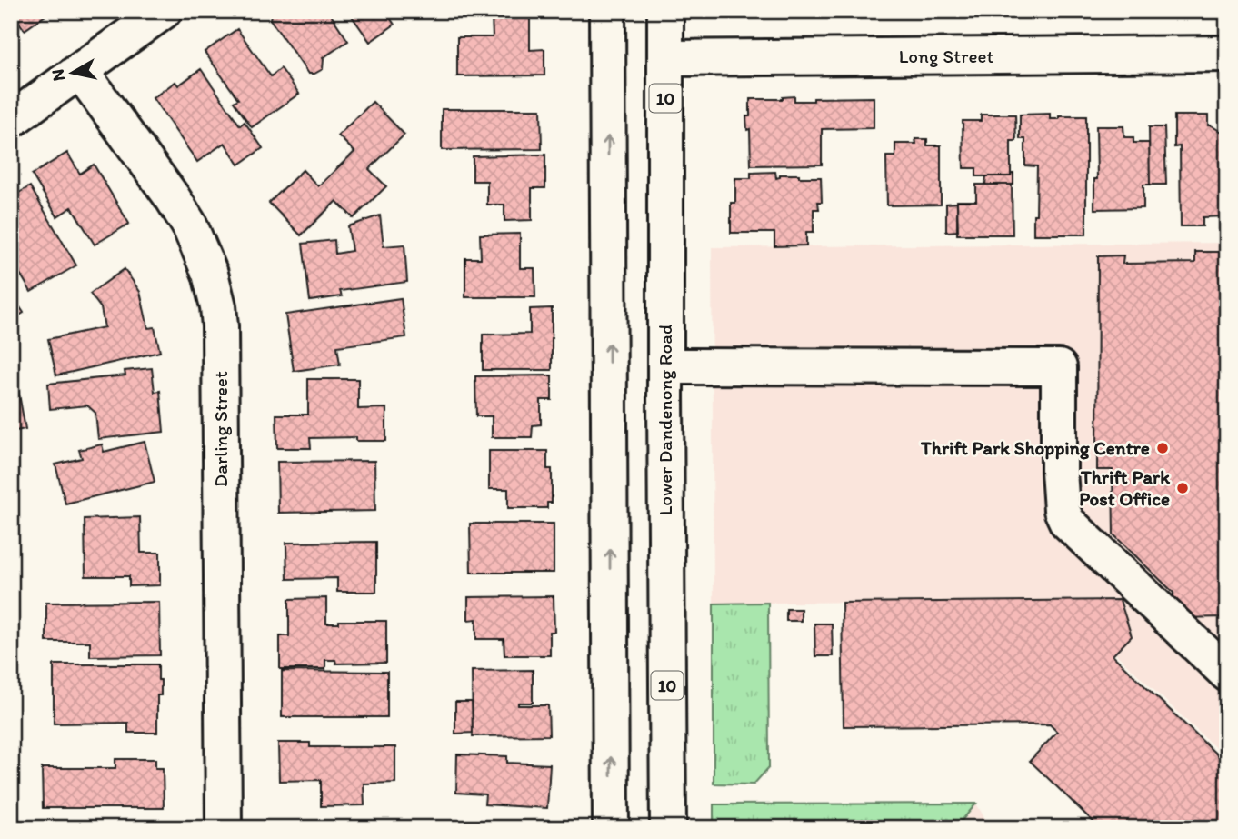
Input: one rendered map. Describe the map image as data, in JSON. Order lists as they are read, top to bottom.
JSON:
{
  "streets": {
    "main road": [
      "Long Street",
      "10",
      "Lower Dandenong Road",
      "Darling Street"
    ]
  },
  "crossings": [
    ["Long Street", "Lower Dandenong Road"]
  ],
  "places": ["Thrift Park Shopping Centre", "Thrift Park Post Office"],
  "north": "left"
}
